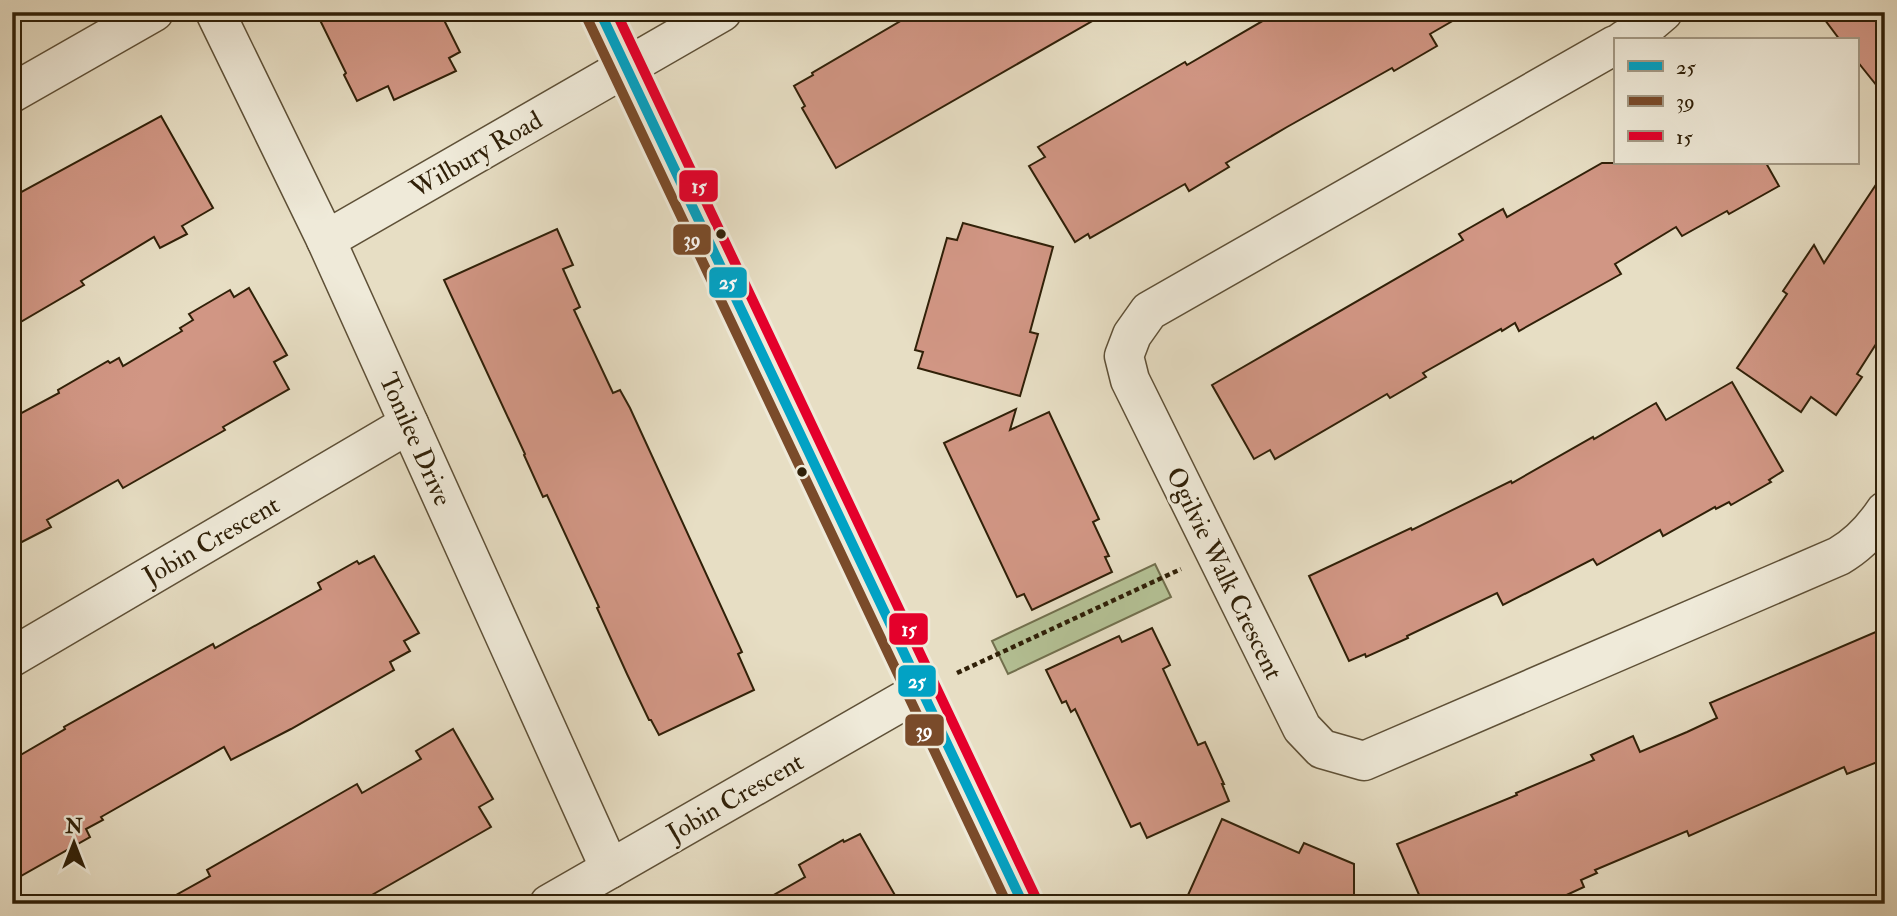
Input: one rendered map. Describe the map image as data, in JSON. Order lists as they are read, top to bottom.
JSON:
{
  "streets": {
    "street": [
      "Wilbury Road",
      "Tonilee Drive",
      "Jobin Crescent",
      "Ogilvie Walk Crescent"
    ]
  },
  "crossings": [
    ["Wilbury Road", "Tonilee Drive"],
    ["Tonilee Drive", "Jobin Crescent"]
  ],
  "lines": ["transit line 25", "transit line 15", "transit line 39"],
  "legend": ["25", "39", "15"],
  "north": "top"
}
